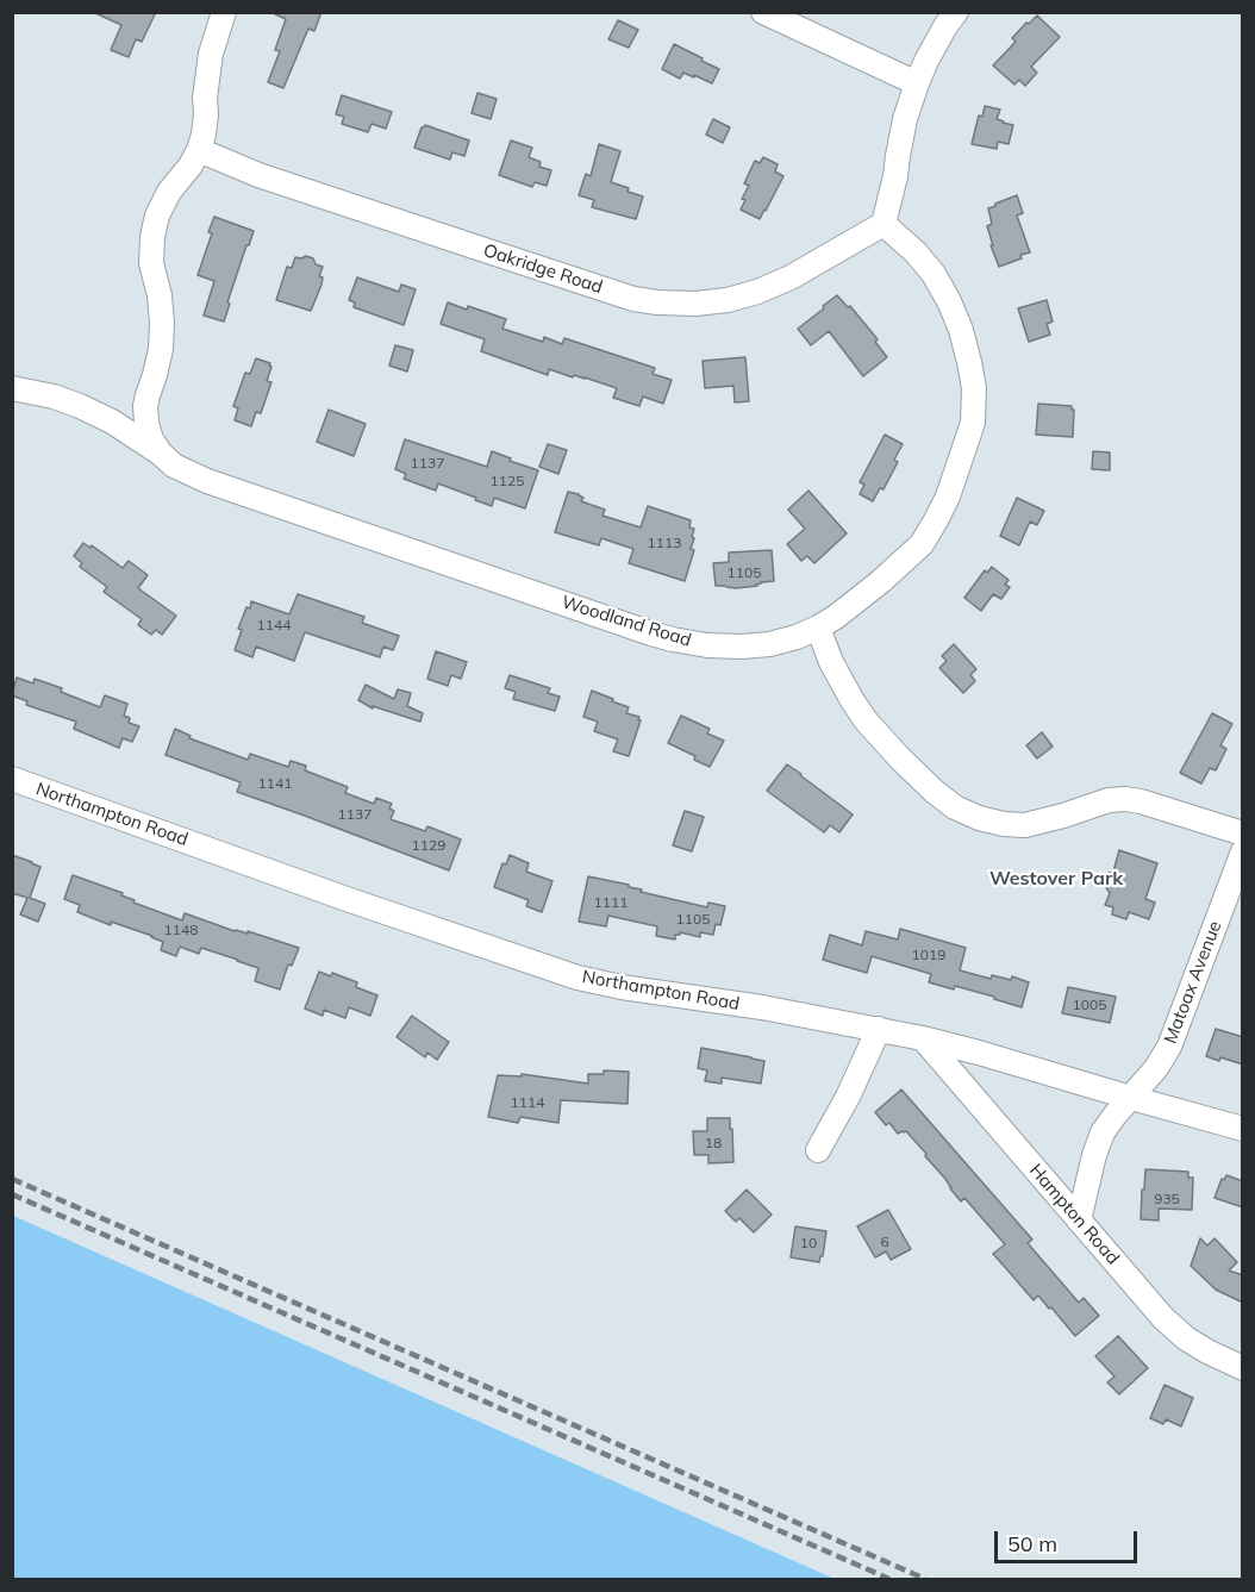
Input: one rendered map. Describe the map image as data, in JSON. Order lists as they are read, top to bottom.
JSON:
{
  "streets": {
    "street": [
      "Oakridge Road",
      "Woodland Road",
      "Northampton Road",
      "Matoax Avenue",
      "Hampton Road"
    ]
  },
  "crossings": [
    ["Oakridge Road", "Woodland Road"],
    ["Northampton Road", "Matoax Avenue"],
    ["Northampton Road", "Hampton Road"],
    ["Matoax Avenue", "Hampton Road"]
  ],
  "districts": ["Westover Park"],
  "house_numbers": [
    "1137",
    "1125",
    "1113",
    "1105",
    "1144",
    "1141",
    "1137",
    "1129",
    "1111",
    "1105",
    "1148",
    "1019",
    "1005",
    "1114",
    "18",
    "935",
    "6",
    "10"
  ],
  "scale_bar": "50 m"
}
